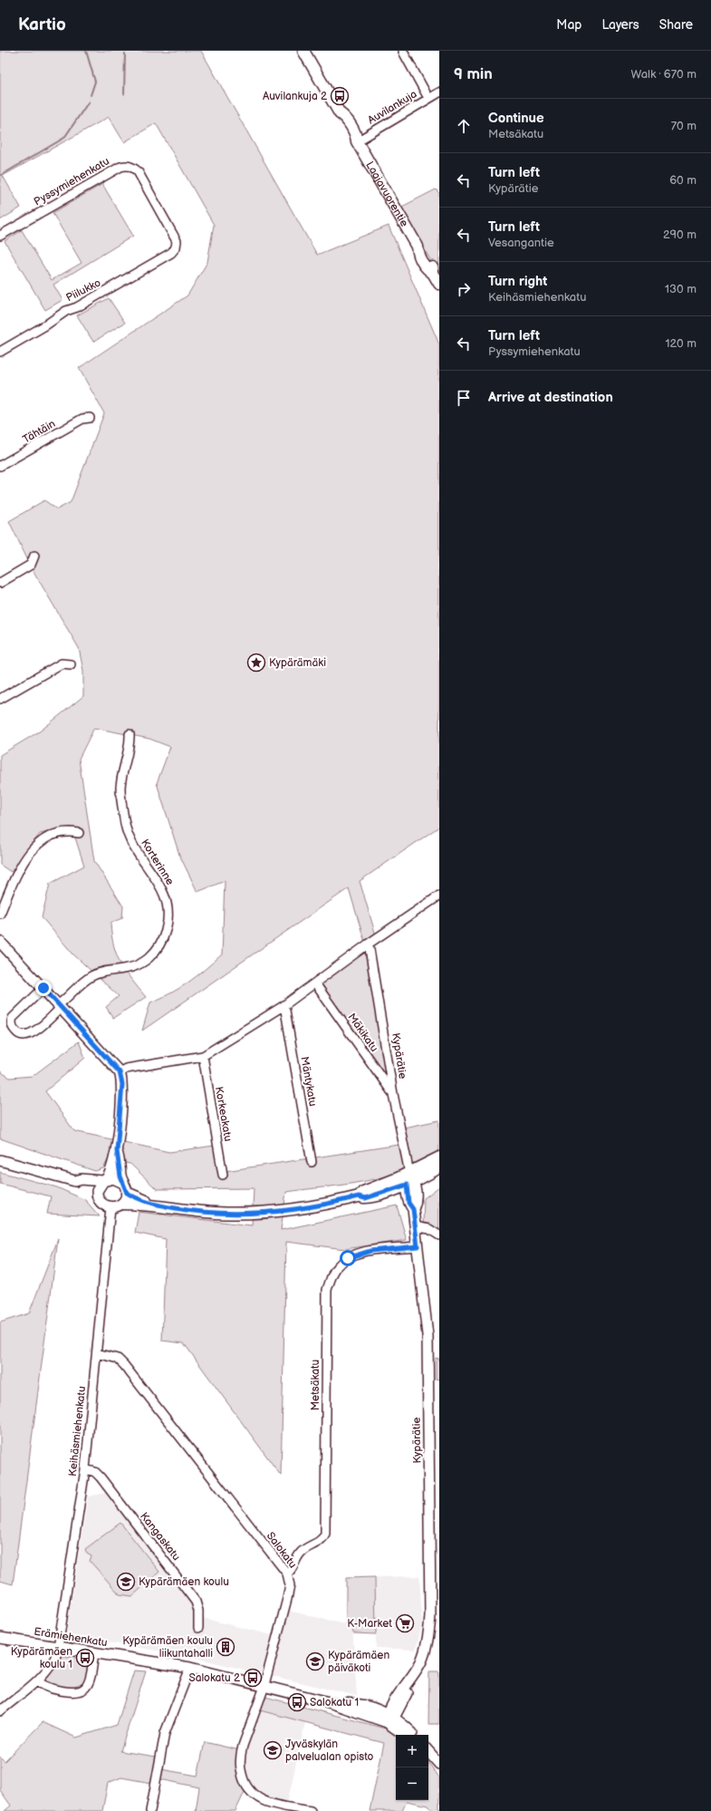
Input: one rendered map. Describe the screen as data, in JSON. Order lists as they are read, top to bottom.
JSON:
{
  "streets": {
    "main road": ["Laajavuorentie"],
    "street": [
      "Auvilankuja",
      "Pyssymiehenkatu",
      "Piilukko",
      "Tähtäin",
      "Korterinne",
      "Mäkikatu",
      "Kypärätie",
      "Mäntykatu",
      "Korkeakatu",
      "Metsäkatu",
      "Keihäsmiehenkatu",
      "Kangaskatu",
      "Salokatu",
      "Erämiehenkatu"
    ]
  },
  "crossings": [
    ["Auvilankuja", "Laajavuorentie"],
    ["Pyssymiehenkatu", "Piilukko"],
    ["Mäkikatu", "Kypärätie"],
    ["Kypärätie", "Metsäkatu"],
    ["Kypärätie", "Erämiehenkatu"],
    ["Metsäkatu", "Salokatu"],
    ["Keihäsmiehenkatu", "Kangaskatu"],
    ["Keihäsmiehenkatu", "Salokatu"],
    ["Keihäsmiehenkatu", "Erämiehenkatu"],
    ["Salokatu", "Erämiehenkatu"]
  ],
  "places": {
    "bus stop": [
      "Auvilankuja 2",
      "Kypärämäen koulu 1",
      "Salokatu 2",
      "Salokatu 1"
    ],
    "place": ["Kypärämäki"],
    "school or university": ["Kypärämäen koulu", "Kypärämäen päiväkoti", "Jyväskylän palvelualan opisto"],
    "supermarket": ["K-Market"],
    "building": ["Kypärämäen koulu liikuntahalli"]
  },
  "page": {
    "header": "Kartio",
    "nav": ["Map", "Layers", "Share"],
    "heading": ["9 min", "Walk · 670 m"],
    "list": [
      ["Continue", "Metsäkatu", "70 m"],
      ["Turn left", "Kypärätie", "60 m"],
      ["Turn left", "Vesangantie", "290 m"],
      ["Turn right", "Keihäsmiehenkatu", "130 m"],
      ["Turn left", "Pyssymiehenkatu", "120 m"],
      "Arrive at destination"
    ],
    "map_buttons": ["+", "−"]
  }
}
